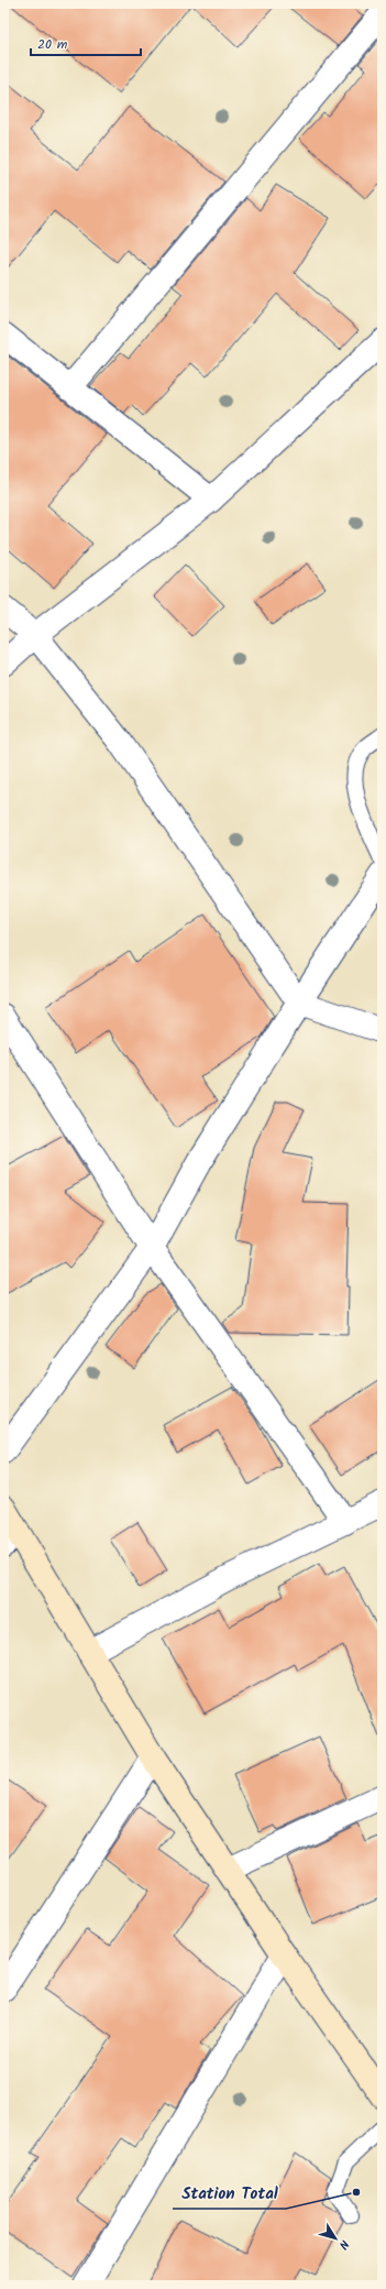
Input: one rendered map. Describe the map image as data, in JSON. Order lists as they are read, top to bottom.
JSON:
{
  "places": ["Station Total"],
  "scale_bar": "20 m",
  "north": "bottom right"
}
